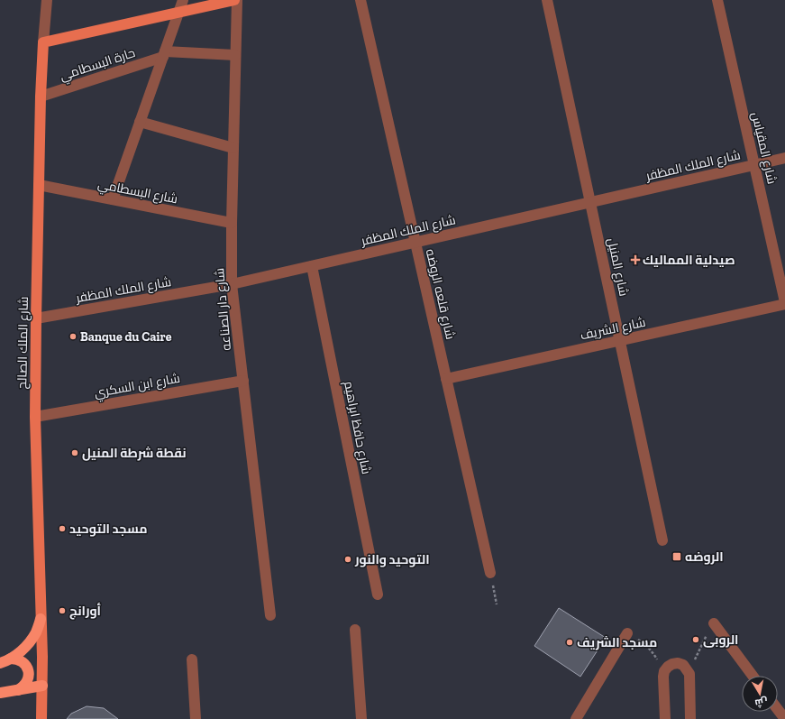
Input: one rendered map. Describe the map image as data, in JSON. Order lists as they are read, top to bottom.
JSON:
{
  "streets": {
    "main road": ["شارع الملك الصالح"],
    "street": [
      "حارة البسطامي",
      "شارع المقياس",
      "شارع الملك المظفر",
      "شارع البسطامي",
      "شارع المنيل",
      "شارع قلعه الروضه",
      "شارع دار الصناعه",
      "شارع الشريف",
      "شارع ابن السكري",
      "شارع حافظ ابراهيم"
    ]
  },
  "crossings": [
    ["حارة البسطامي", "شارع الملك الصالح"],
    ["شارع المقياس", "شارع الملك المظفر"],
    ["شارع المقياس", "شارع الشريف"],
    ["شارع الملك المظفر", "شارع المنيل"],
    ["شارع الملك المظفر", "شارع قلعه الروضه"],
    ["شارع الملك المظفر", "شارع دار الصناعه"],
    ["شارع الملك المظفر", "شارع الملك الصالح"],
    ["شارع الملك المظفر", "شارع حافظ ابراهيم"],
    ["شارع البسطامي", "شارع دار الصناعه"],
    ["شارع البسطامي", "شارع الملك الصالح"],
    ["شارع المنيل", "شارع الشريف"],
    ["شارع قلعه الروضه", "شارع الشريف"],
    ["شارع دار الصناعه", "شارع ابن السكري"],
    ["شارع الملك الصالح", "شارع ابن السكري"]
  ],
  "places": {
    "health": ["صيدلية المماليك"],
    "other": [
      "Banque du Caire",
      "نقطة شرطة المنيل",
      "مسجد التوحيد",
      "التوحيد والنور",
      "أورانج",
      "الروبى",
      "مسجد الشريف"
    ],
    "transit": ["الروضه"]
  },
  "north": "bottom"
}
